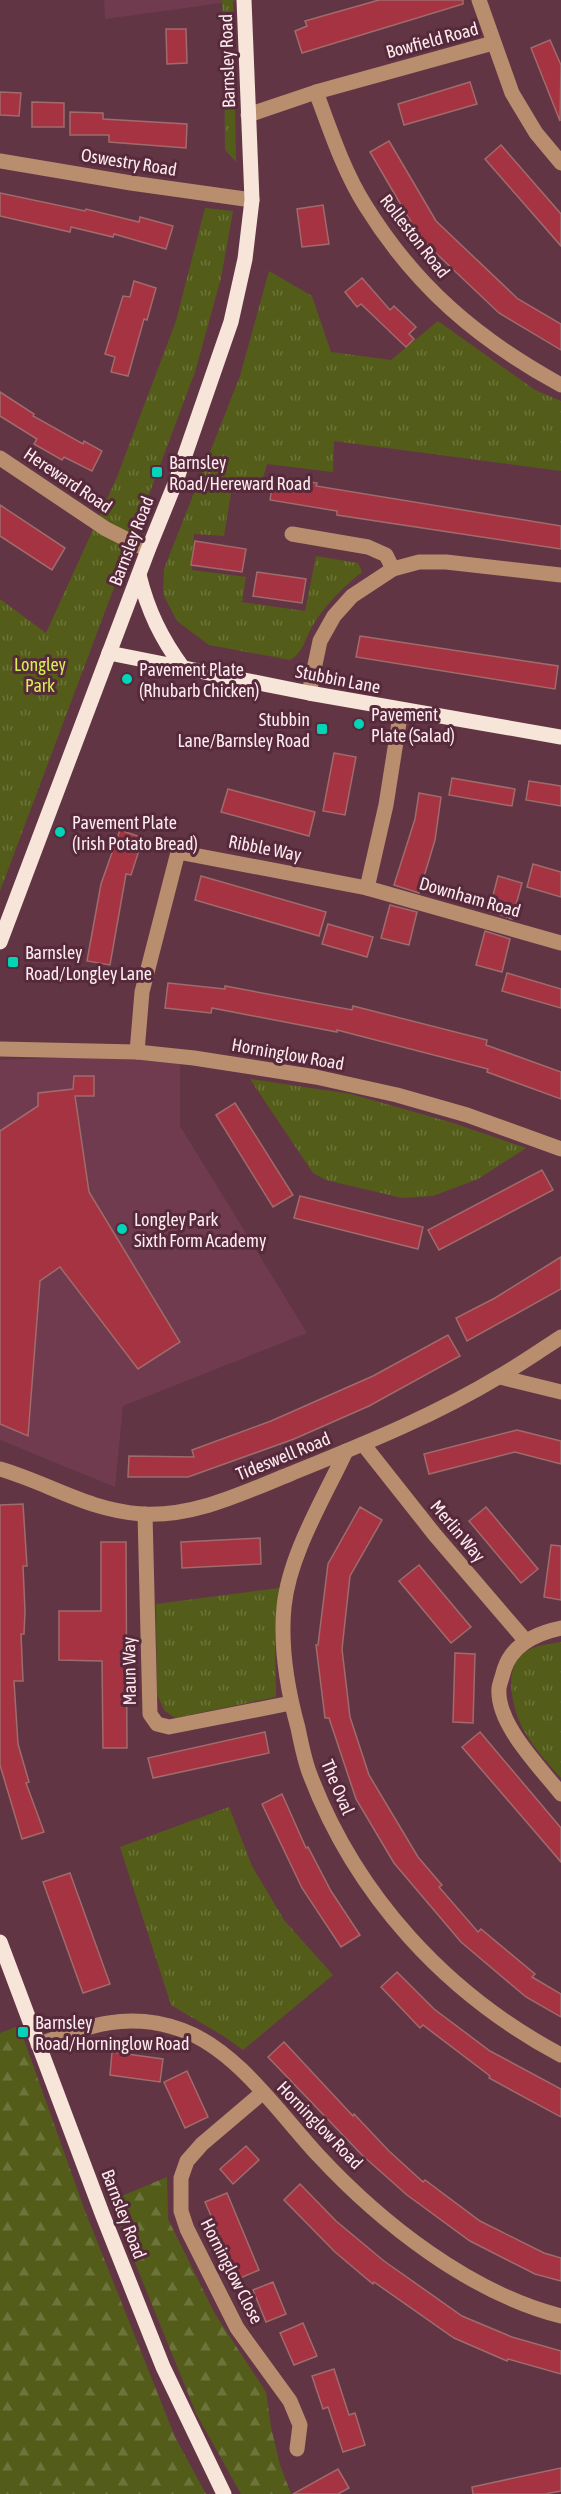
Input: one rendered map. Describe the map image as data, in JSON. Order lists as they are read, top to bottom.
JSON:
{
  "streets": {
    "main road": ["Barnsley Road", "Stubbin Lane"],
    "street": [
      "Bowfield Road",
      "Oswestry Road",
      "Rolleston Road",
      "Hereward Road",
      "Ribble Way",
      "Downham Road",
      "Horninglow Road",
      "Tideswell Road",
      "Merlin Way",
      "Maun Way",
      "The Oval",
      "Horninglow Close"
    ]
  },
  "crossings": [
    ["Bowfield Road", "Barnsley Road"],
    ["Bowfield Road", "Rolleston Road"],
    ["Barnsley Road", "Oswestry Road"],
    ["Barnsley Road", "Hereward Road"],
    ["Barnsley Road", "Stubbin Lane"],
    ["Barnsley Road", "Horninglow Road"],
    ["Ribble Way", "Downham Road"],
    ["Ribble Way", "Horninglow Road"],
    ["Horninglow Road", "Horninglow Close"],
    ["Tideswell Road", "Merlin Way"],
    ["Tideswell Road", "Maun Way"],
    ["Tideswell Road", "The Oval"],
    ["Maun Way", "The Oval"]
  ],
  "parks": ["Longley Park"],
  "places": {
    "transit": [
      "Barnsley Road/Hereward Road",
      "Stubbin Lane/Barnsley Road",
      "Barnsley Road/Longley Lane",
      "Barnsley Road/Horninglow Road"
    ],
    "other": [
      "Pavement Plate (Rhubarb Chicken)",
      "Pavement Plate (Salad)",
      "Pavement Plate (Irish Potato Bread)",
      "Longley Park Sixth Form Academy"
    ]
  }
}
